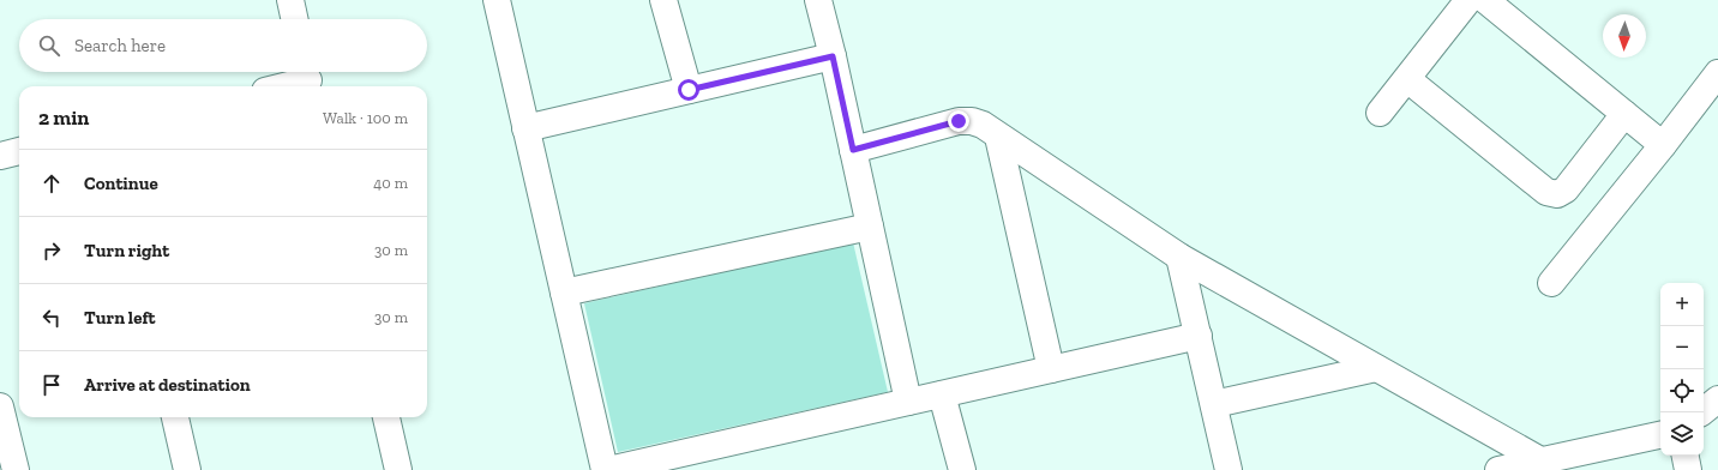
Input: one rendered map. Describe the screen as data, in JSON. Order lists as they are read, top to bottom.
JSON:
{
  "north": "bottom",
  "page": {
    "search": "Search here",
    "heading": ["2 min", "Walk · 100 m"],
    "list": [
      ["Continue", "40 m"],
      ["Turn right", "30 m"],
      ["Turn left", "30 m"],
      "Arrive at destination"
    ],
    "map_buttons": ["+", "−"]
  }
}
